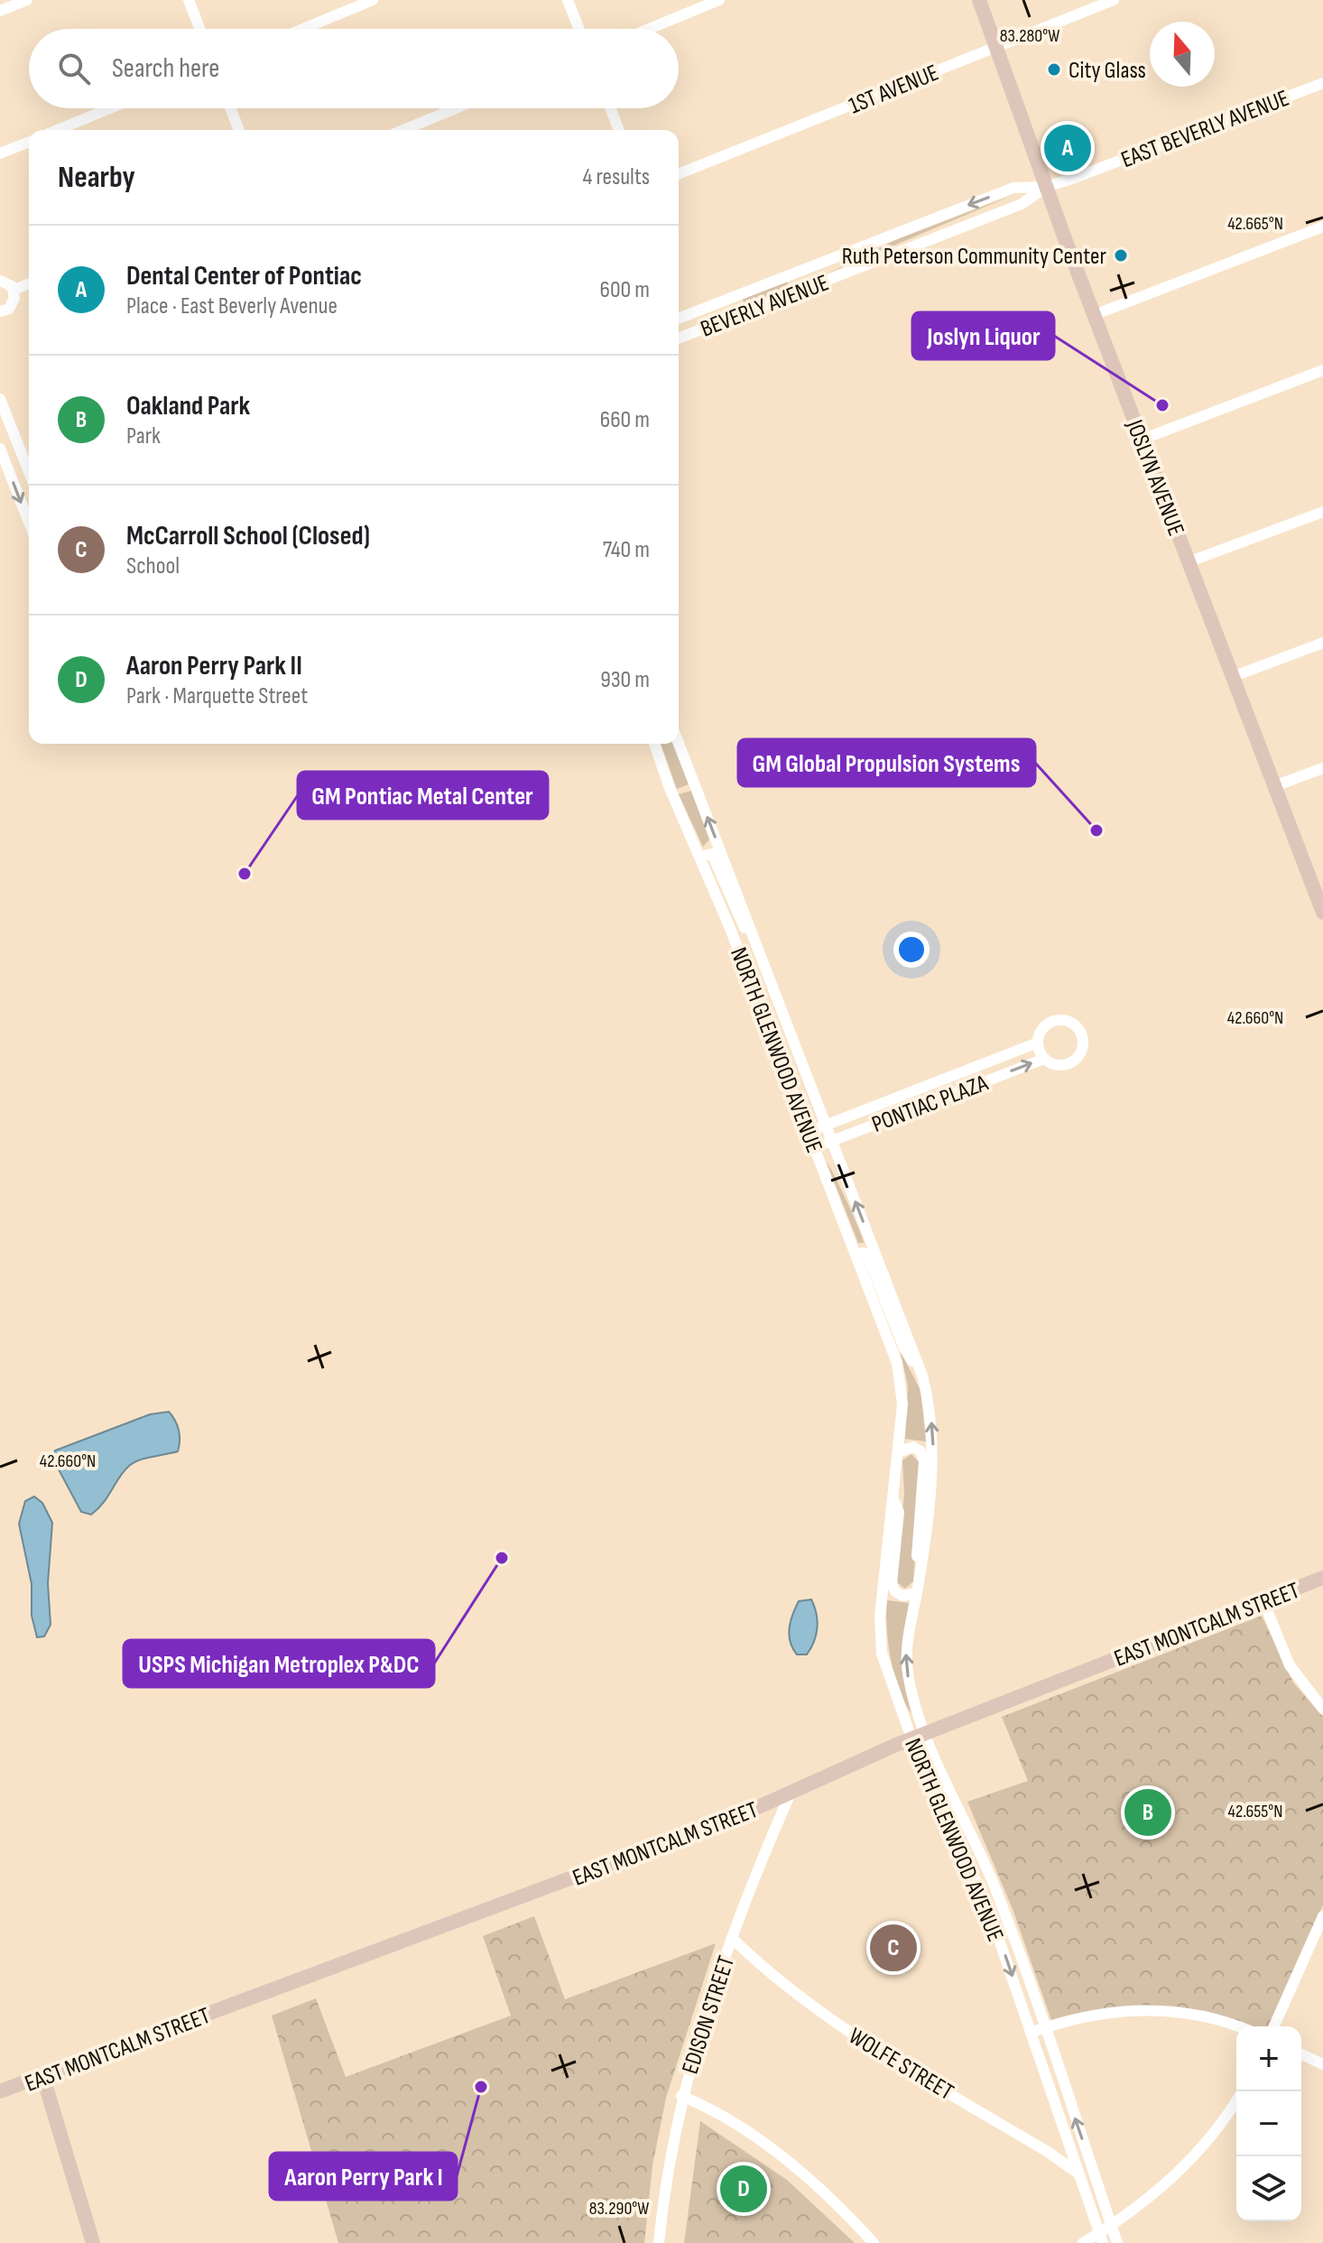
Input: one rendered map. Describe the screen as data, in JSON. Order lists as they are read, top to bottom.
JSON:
{
  "streets": {
    "main road": ["JOSLYN AVENUE", "EAST MONTCALM STREET"],
    "street": [
      "1ST AVENUE",
      "EAST BEVERLY AVENUE",
      "BEVERLY AVENUE",
      "NORTH GLENWOOD AVENUE",
      "PONTIAC PLAZA",
      "EDISON STREET",
      "WOLFE STREET"
    ]
  },
  "crossings": [
    ["1ST AVENUE", "JOSLYN AVENUE"],
    ["EAST BEVERLY AVENUE", "BEVERLY AVENUE"],
    ["EAST BEVERLY AVENUE", "JOSLYN AVENUE"],
    ["BEVERLY AVENUE", "JOSLYN AVENUE"],
    ["NORTH GLENWOOD AVENUE", "PONTIAC PLAZA"],
    ["NORTH GLENWOOD AVENUE", "EAST MONTCALM STREET"],
    ["NORTH GLENWOOD AVENUE", "WOLFE STREET"],
    ["EAST MONTCALM STREET", "EDISON STREET"],
    ["EDISON STREET", "WOLFE STREET"]
  ],
  "places": [
    "City Glass",
    "Ruth Peterson Community Center",
    "Joslyn Liquor",
    "GM Global Propulsion Systems",
    "GM Pontiac Metal Center",
    "USPS Michigan Metroplex P&DC",
    "Aaron Perry Park I"
  ],
  "north": "top",
  "page": {
    "search": "Search here",
    "pins": [
      "A",
      "B",
      "C",
      "D"
    ],
    "heading": ["Nearby", "4 results"],
    "list": [
      {
        "mark": "A",
        "name": "Dental Center of Pontiac",
        "note": "Place · East Beverly Avenue",
        "value": "600 m"
      },
      {
        "mark": "B",
        "name": "Oakland Park",
        "note": "Park",
        "value": "660 m"
      },
      {
        "mark": "C",
        "name": "McCarroll School (Closed)",
        "note": "School",
        "value": "740 m"
      },
      {
        "mark": "D",
        "name": "Aaron Perry Park II",
        "note": "Park · Marquette Street",
        "value": "930 m"
      }
    ],
    "map_buttons": ["+", "−"]
  },
  "coordinates": [
    "83.280°W",
    "42.665°N",
    "42.660°N",
    "42.655°N",
    "83.290°W"
  ]
}
